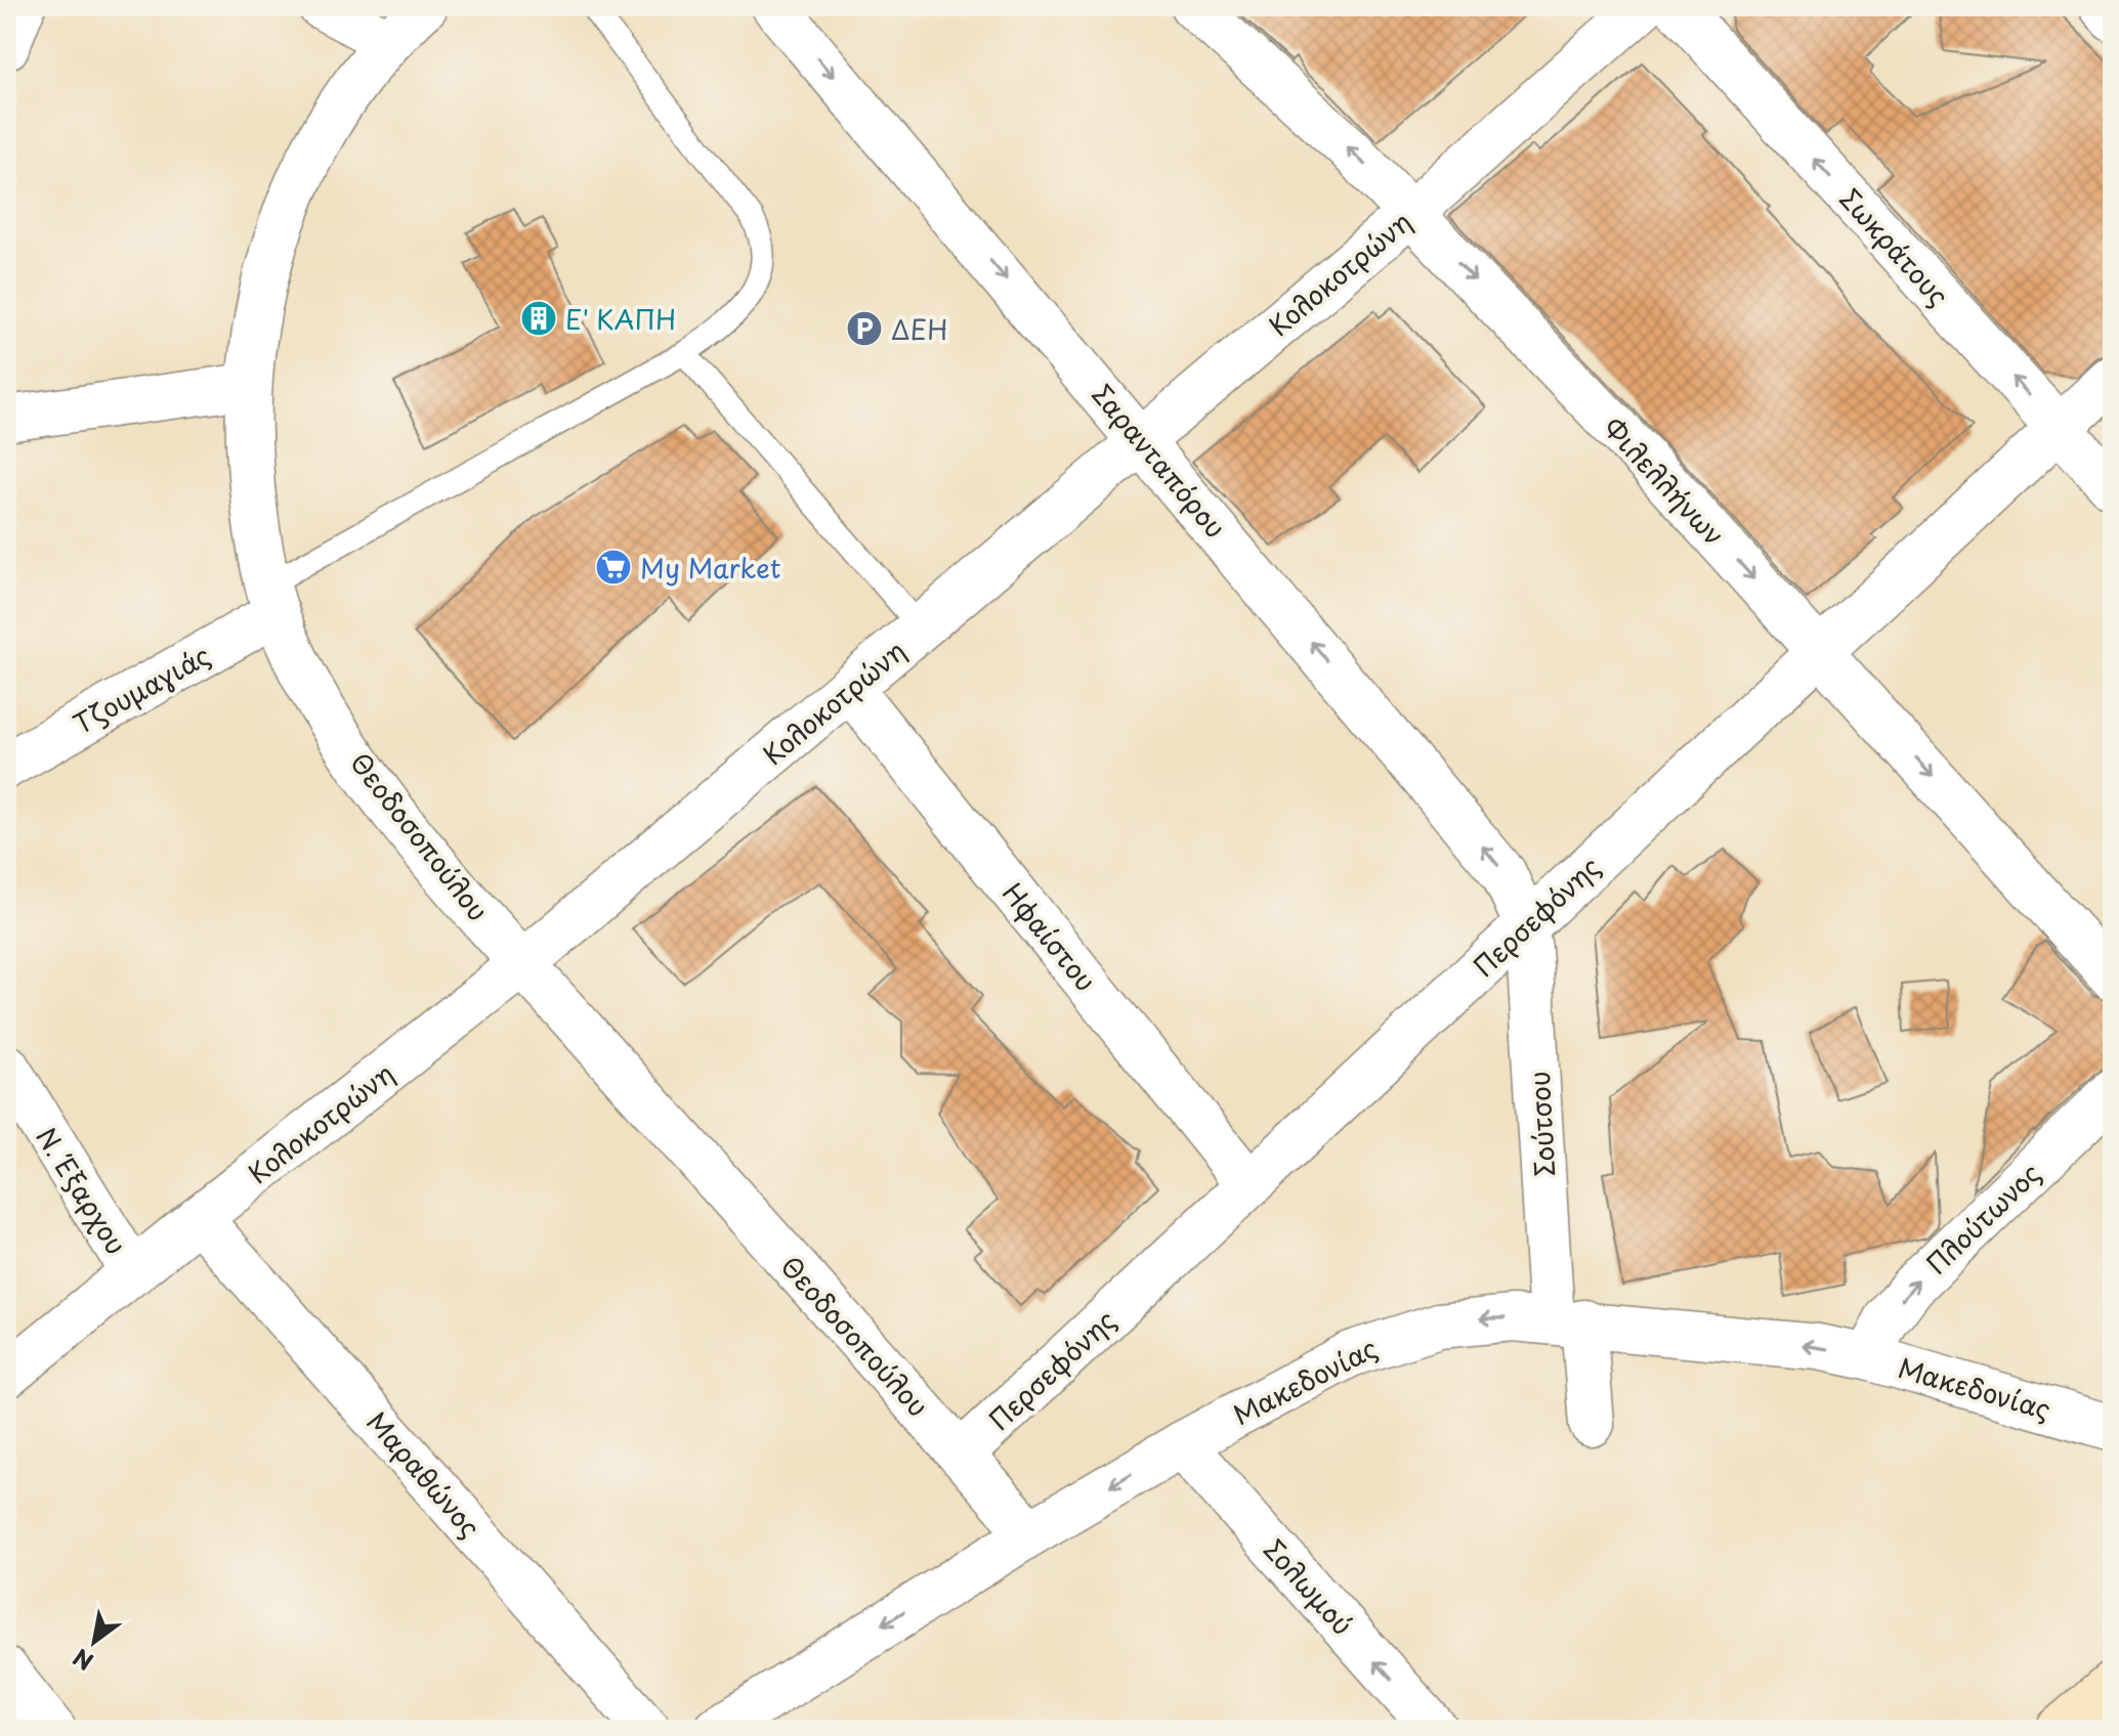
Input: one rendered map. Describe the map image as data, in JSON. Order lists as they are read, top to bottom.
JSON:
{
  "streets": {
    "street": [
      "Σωκράτους",
      "Κολοκοτρώνη",
      "Σαρανταπόρου",
      "Φιλελλήνων",
      "Τζουμαγιάς",
      "Θεοδοσοπούλου",
      "Περσεφόνης",
      "Ηφαίστου",
      "Σούτσου",
      "Ν. Έξαρχου",
      "Πλούτωνος",
      "Μακεδονίας",
      "Μαραθώνος",
      "Σολωμού"
    ]
  },
  "crossings": [
    ["Σωκράτους", "Περσεφόνης"],
    ["Κολοκοτρώνη", "Σαρανταπόρου"],
    ["Κολοκοτρώνη", "Φιλελλήνων"],
    ["Κολοκοτρώνη", "Θεοδοσοπούλου"],
    ["Κολοκοτρώνη", "Ηφαίστου"],
    ["Κολοκοτρώνη", "Ν. Έξαρχου"],
    ["Κολοκοτρώνη", "Μαραθώνος"],
    ["Σαρανταπόρου", "Περσεφόνης"],
    ["Σαρανταπόρου", "Σούτσου"],
    ["Φιλελλήνων", "Περσεφόνης"],
    ["Τζουμαγιάς", "Θεοδοσοπούλου"],
    ["Θεοδοσοπούλου", "Περσεφόνης"],
    ["Θεοδοσοπούλου", "Μακεδονίας"],
    ["Περσεφόνης", "Ηφαίστου"],
    ["Περσεφόνης", "Σούτσου"],
    ["Σούτσου", "Μακεδονίας"],
    ["Πλούτωνος", "Μακεδονίας"],
    ["Μακεδονίας", "Σολωμού"]
  ],
  "one_way": [
    "Σωκράτους",
    "Πλούτωνος",
    "Μακεδονίας",
    "Σολωμού"
  ],
  "places": {
    "building": ["Ε' ΚΑΠΗ"],
    "parking": ["ΔΕΗ"],
    "supermarket": ["My Market"]
  },
  "north": "bottom left"
}
